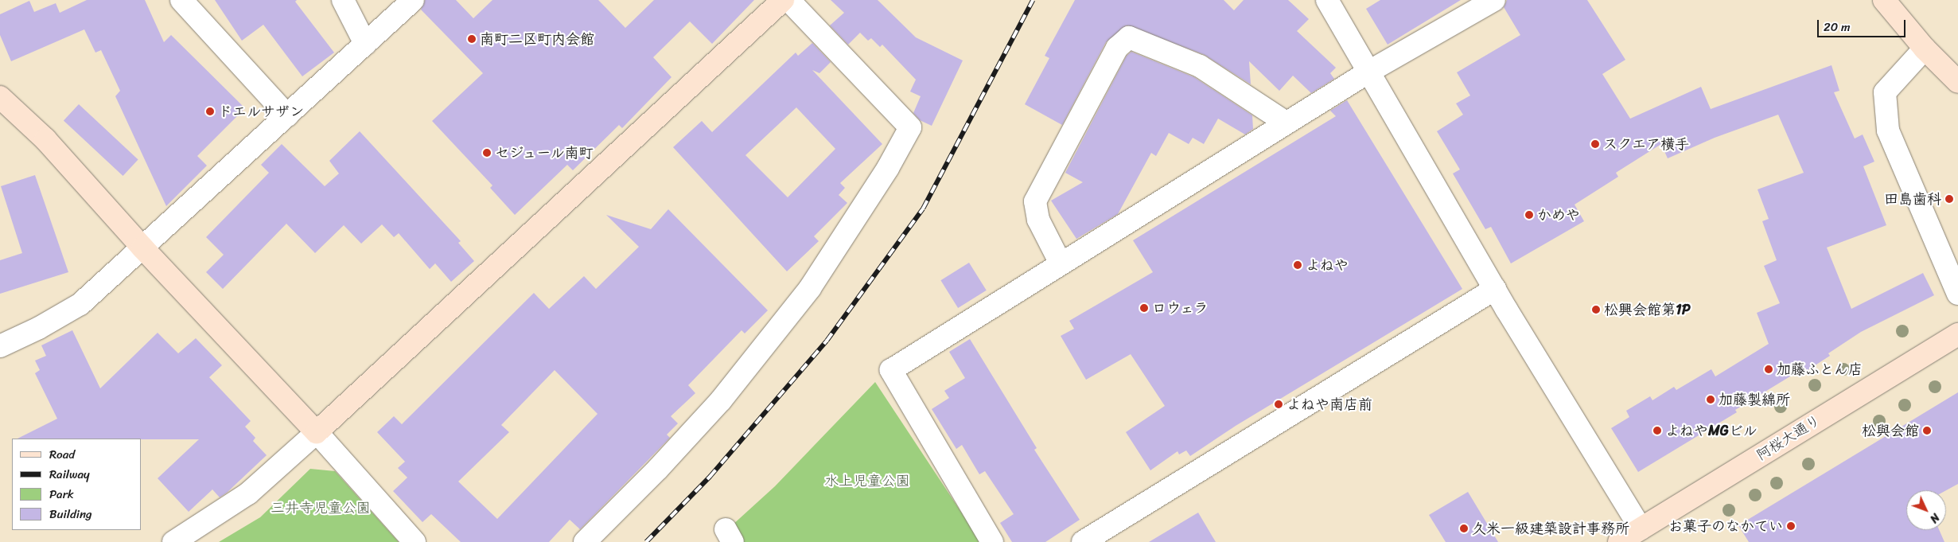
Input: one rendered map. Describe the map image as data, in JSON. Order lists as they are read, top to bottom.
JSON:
{
  "streets": {
    "street": ["阿桜大通り"]
  },
  "parks": ["水上児童公園", "三井寺児童公園"],
  "places": [
    "南町二区町内会館",
    "ドエルサザン",
    "スクエア横手",
    "セジュール南町",
    "田島歯科",
    "かめや",
    "よねや",
    "ロウェラ",
    "松興会館第1P",
    "加藤ふとん店",
    "加藤製綿所",
    "よねや南店前",
    "よねやMGビル",
    "松與会館",
    "お菓子のなかてい",
    "久米一級建築設計事務所"
  ],
  "legend": [
    "Road",
    "Railway",
    "Park",
    "Building"
  ],
  "scale_bar": "20 m",
  "north": "bottom right"
}
